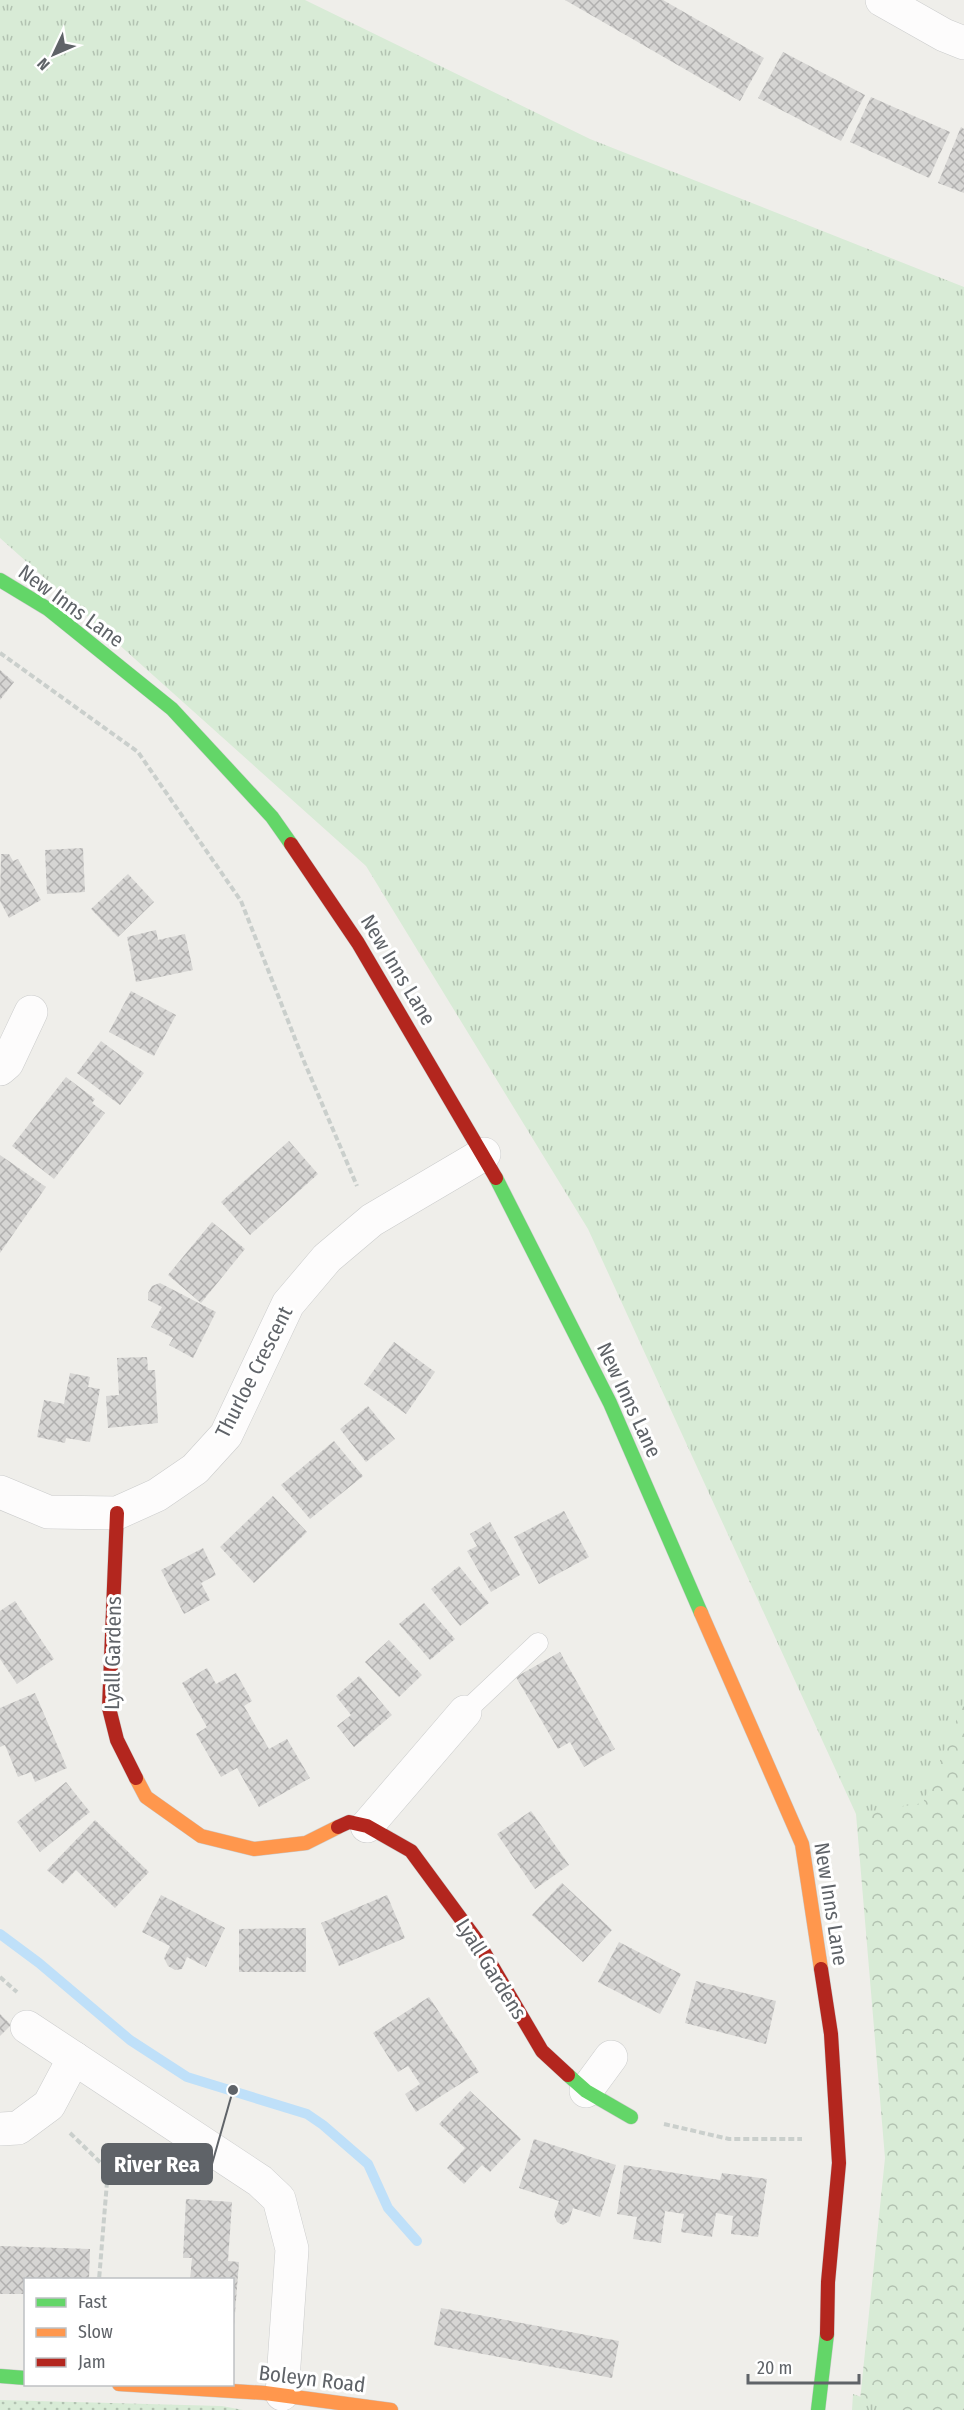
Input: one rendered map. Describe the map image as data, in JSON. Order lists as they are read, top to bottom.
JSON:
{
  "streets": {
    "street": [
      "New Inns Lane",
      "Thurloe Crescent",
      "Lyall Gardens",
      "Boleyn Road"
    ]
  },
  "crossings": [
    ["New Inns Lane", "Thurloe Crescent"],
    ["Thurloe Crescent", "Lyall Gardens"]
  ],
  "places": ["River Rea"],
  "legend": ["Fast", "Slow", "Jam"],
  "scale_bar": "20 m",
  "north": "bottom left"
}
